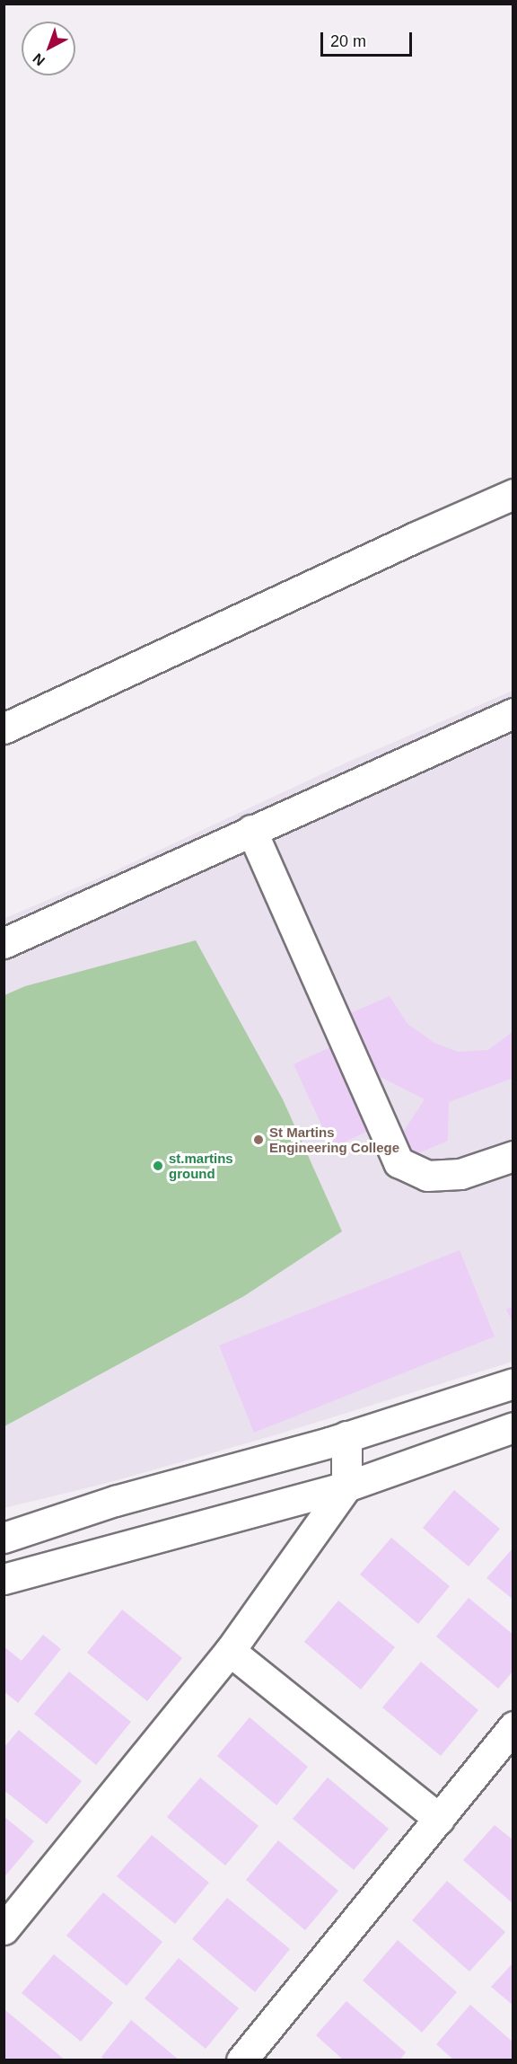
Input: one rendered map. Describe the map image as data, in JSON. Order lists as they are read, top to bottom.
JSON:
{
  "places": ["St Martins Engineering College", "st.martins ground"],
  "scale_bar": "20 m",
  "north": "bottom left"
}
